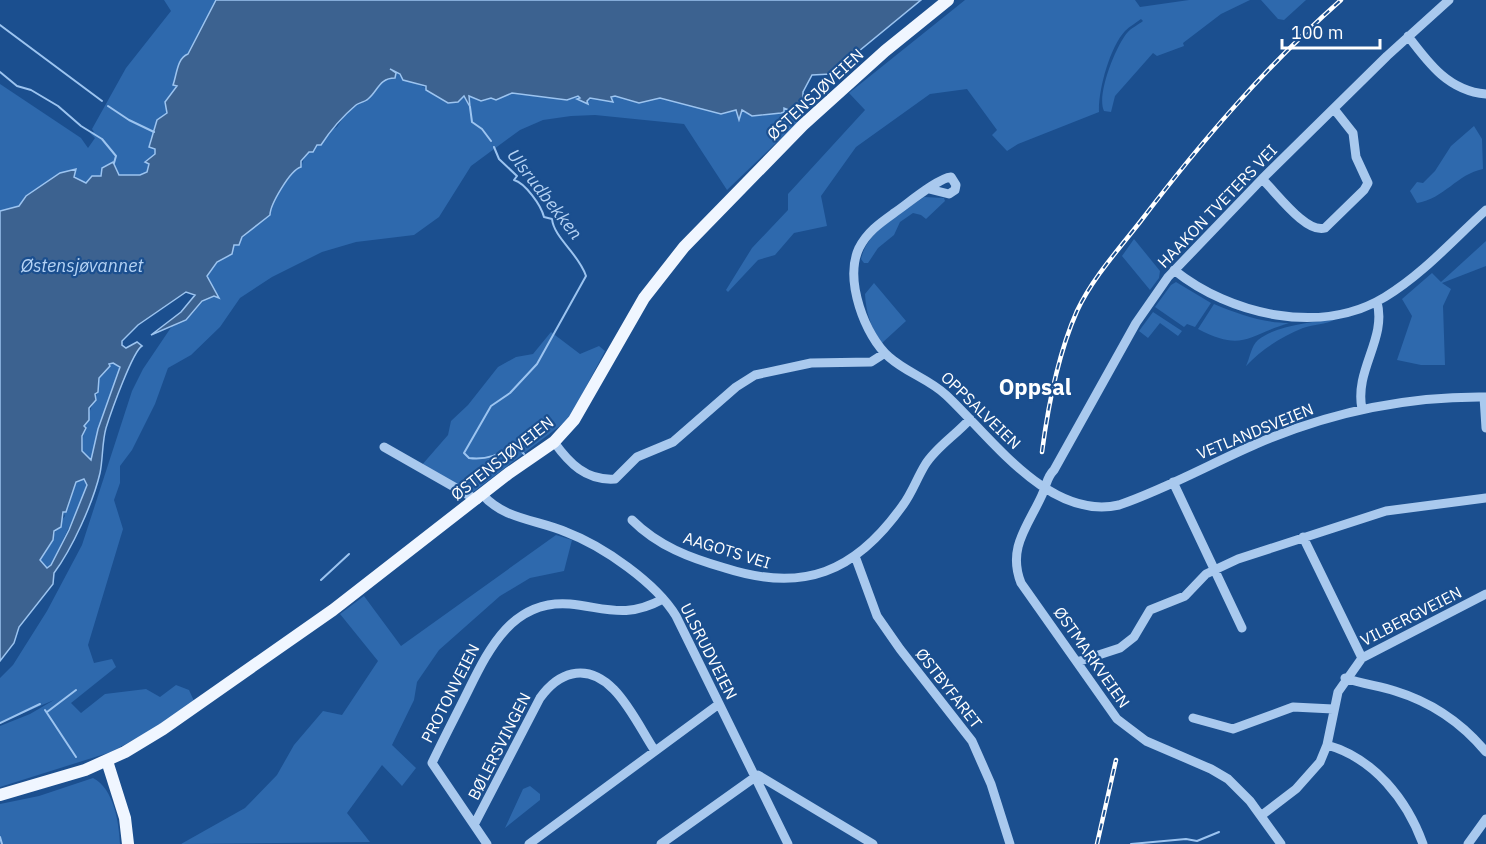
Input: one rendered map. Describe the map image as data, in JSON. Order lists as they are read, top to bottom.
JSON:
{
  "streets": {
    "main road": ["ØSTENSJØVEIEN"],
    "street": [
      "HAAKON TVETERS VEI",
      "OPPSALVEIEN",
      "VETLANDSVEIEN",
      "AAGOTS VEI",
      "VILBERGVEIEN",
      "ULSRUDVEIEN",
      "ØSTMARKVEIEN",
      "ØSTBYFARET",
      "PROTONVEIEN",
      "BØLERSVINGEN"
    ]
  },
  "crossings": [
    ["ØSTENSJØVEIEN", "ULSRUDVEIEN"],
    ["HAAKON TVETERS VEI", "OPPSALVEIEN"],
    ["HAAKON TVETERS VEI", "VETLANDSVEIEN"],
    ["HAAKON TVETERS VEI", "ØSTMARKVEIEN"],
    ["OPPSALVEIEN", "VETLANDSVEIEN"],
    ["OPPSALVEIEN", "AAGOTS VEI"],
    ["OPPSALVEIEN", "ØSTMARKVEIEN"],
    ["VETLANDSVEIEN", "ØSTMARKVEIEN"],
    ["AAGOTS VEI", "ØSTBYFARET"],
    ["VILBERGVEIEN", "ØSTMARKVEIEN"],
    ["ULSRUDVEIEN", "PROTONVEIEN"],
    ["PROTONVEIEN", "BØLERSVINGEN"]
  ],
  "districts": ["Oppsal"],
  "water": ["Ulsrudbekken", "Østensjøvannet"],
  "scale_bar": "100 m"
}
